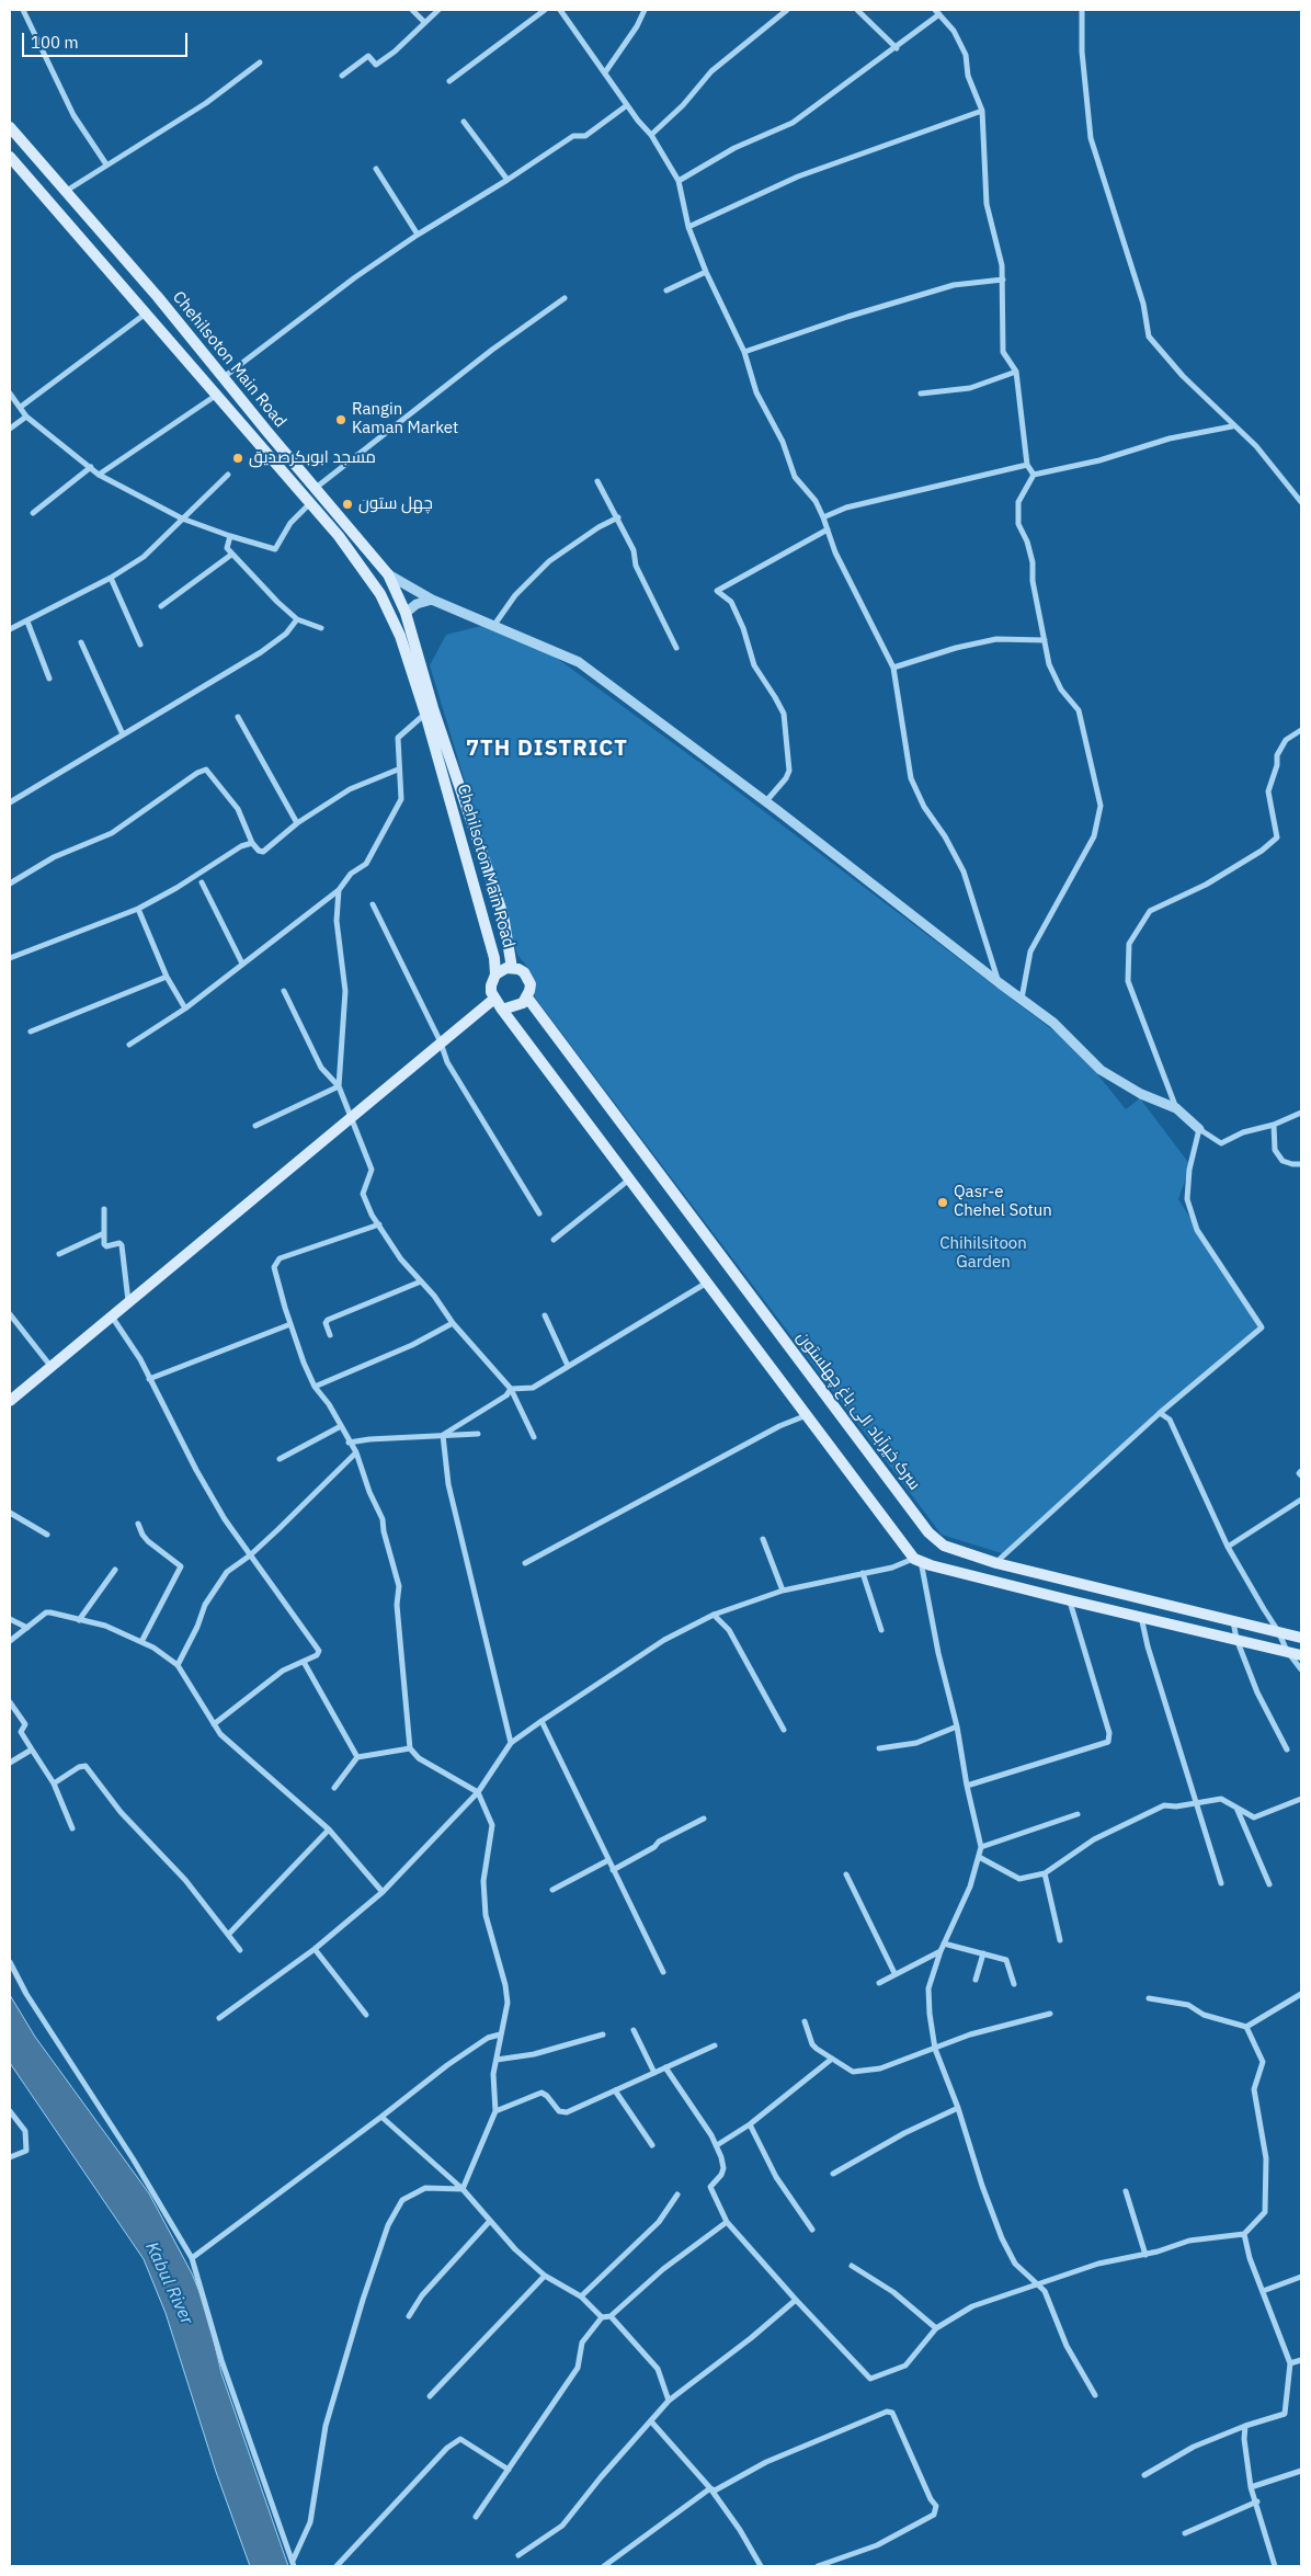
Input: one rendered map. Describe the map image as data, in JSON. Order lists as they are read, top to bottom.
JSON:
{
  "streets": {
    "main road": ["Chehilsoton Main Road", "سرک خیرآباد الی باغ چهلستون"]
  },
  "crossings": [
    ["Chehilsoton Main Road", "سرک خیرآباد الی باغ چهلستون"]
  ],
  "districts": ["7TH DISTRICT"],
  "water": ["Kabul River"],
  "parks": ["Chihilsitoon Garden"],
  "places": [
    "Rangin Kaman Market",
    "مسجد ابوبکرصدیق",
    "چهل ستون",
    "Qasr-e Chehel Sotun"
  ],
  "scale_bar": "100 m"
}
